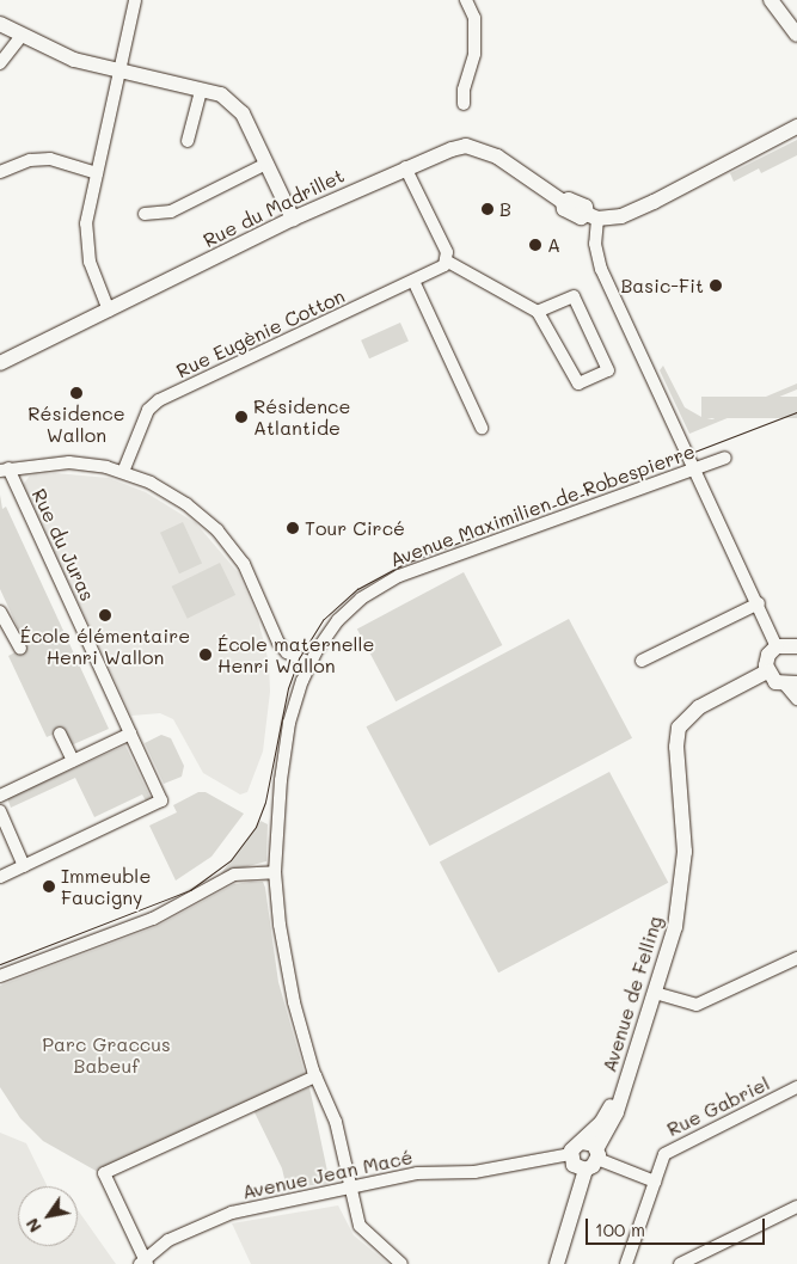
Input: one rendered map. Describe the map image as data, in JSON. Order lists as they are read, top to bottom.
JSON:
{
  "streets": {
    "street": [
      "Rue du Madrillet",
      "Rue Eugènie Cotton",
      "Avenue Maximilien de Robespierre",
      "Rue du Juras",
      "Avenue de Felling",
      "Rue Gabriel",
      "Avenue Jean Macé"
    ]
  },
  "crossings": [
    ["Avenue Maximilien de Robespierre", "Avenue Jean Macé"],
    ["Avenue de Felling", "Avenue Jean Macé"]
  ],
  "parks": ["Parc Graccus Babeuf"],
  "places": [
    "B",
    "A",
    "Basic-Fit",
    "Résidence Wallon",
    "Résidence Atlantide",
    "Tour Circé",
    "École élémentaire Henri Wallon",
    "École maternelle Henri Wallon",
    "Immeuble Faucigny"
  ],
  "scale_bar": "100 m",
  "north": "bottom left"
}
